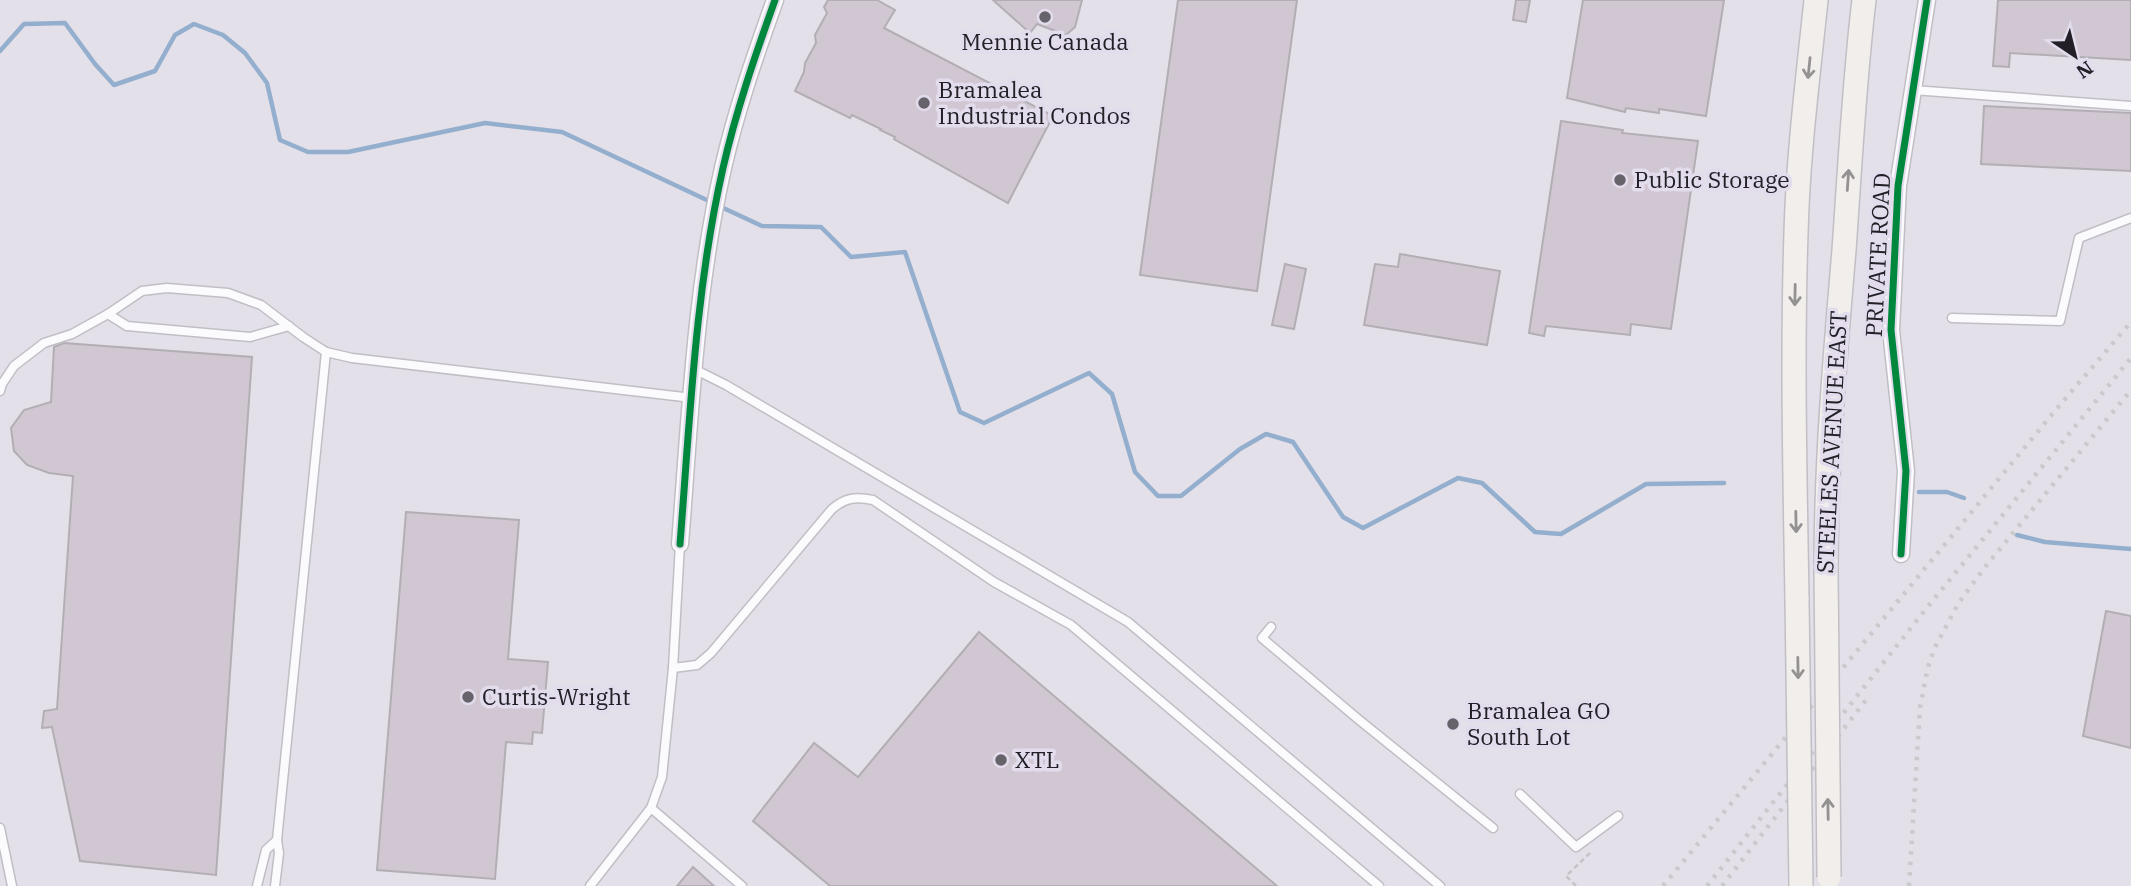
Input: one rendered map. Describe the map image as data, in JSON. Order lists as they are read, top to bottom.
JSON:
{
  "streets": {
    "main road": ["STEELES AVENUE EAST"],
    "street": ["PRIVATE ROAD"]
  },
  "places": [
    "Mennie Canada",
    "Bramalea Industrial Condos",
    "Public Storage",
    "Curtis-Wright",
    "Bramalea GO South Lot",
    "XTL"
  ],
  "north": "bottom right"
}
